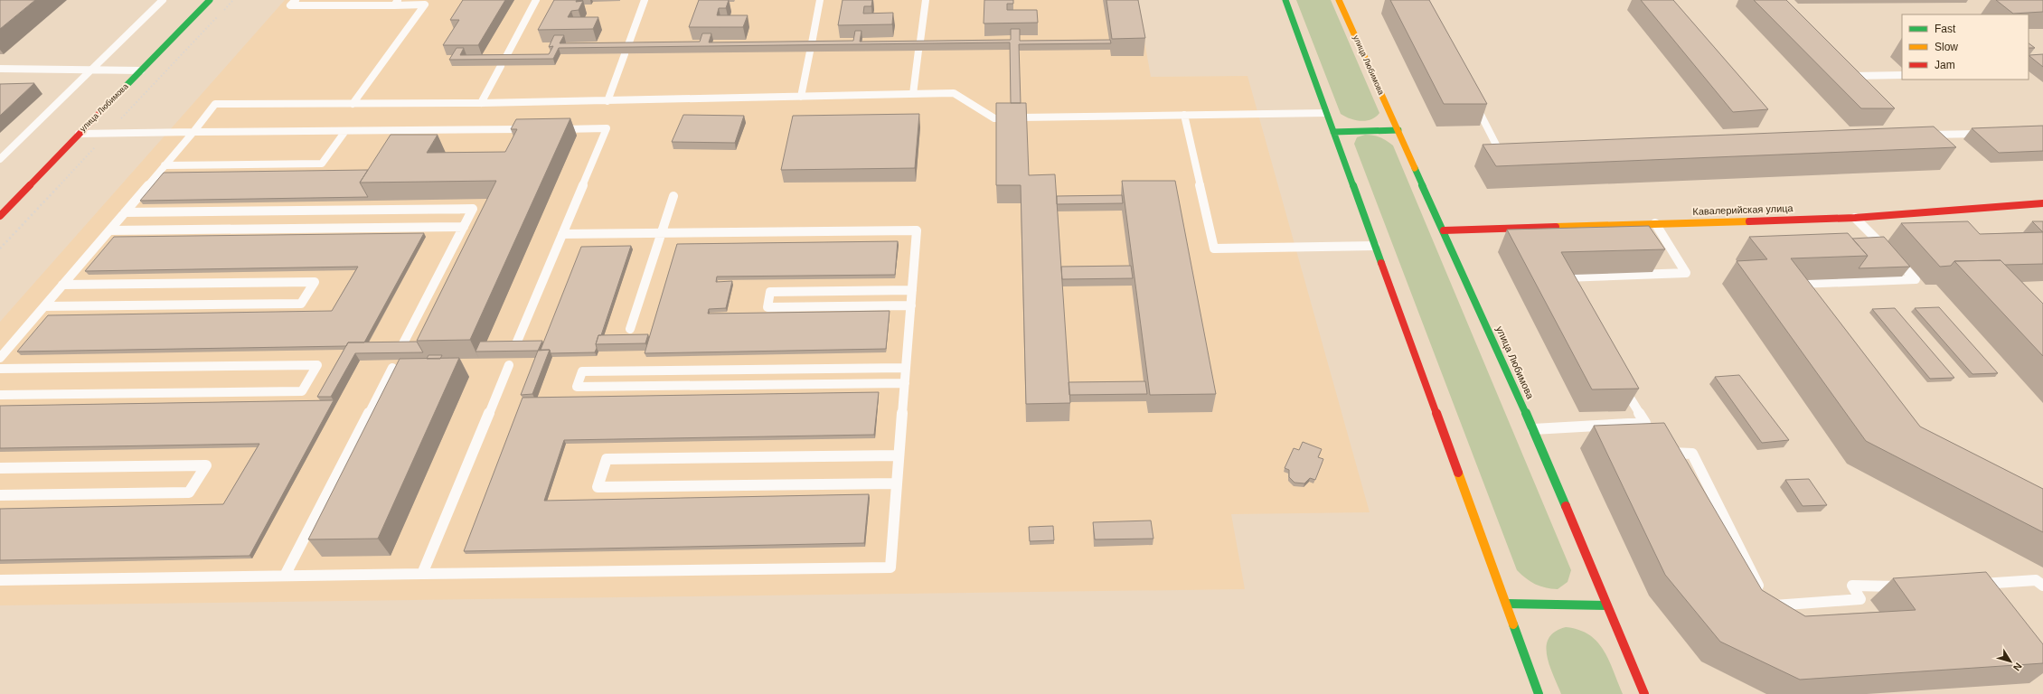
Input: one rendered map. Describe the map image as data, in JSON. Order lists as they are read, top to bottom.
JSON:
{
  "streets": {
    "main road": ["улица Любимова", "Кавалерийская улица"]
  },
  "crossings": [
    ["улица Любимова", "Кавалерийская улица"]
  ],
  "legend": ["Fast", "Slow", "Jam"],
  "north": "bottom right"
}
